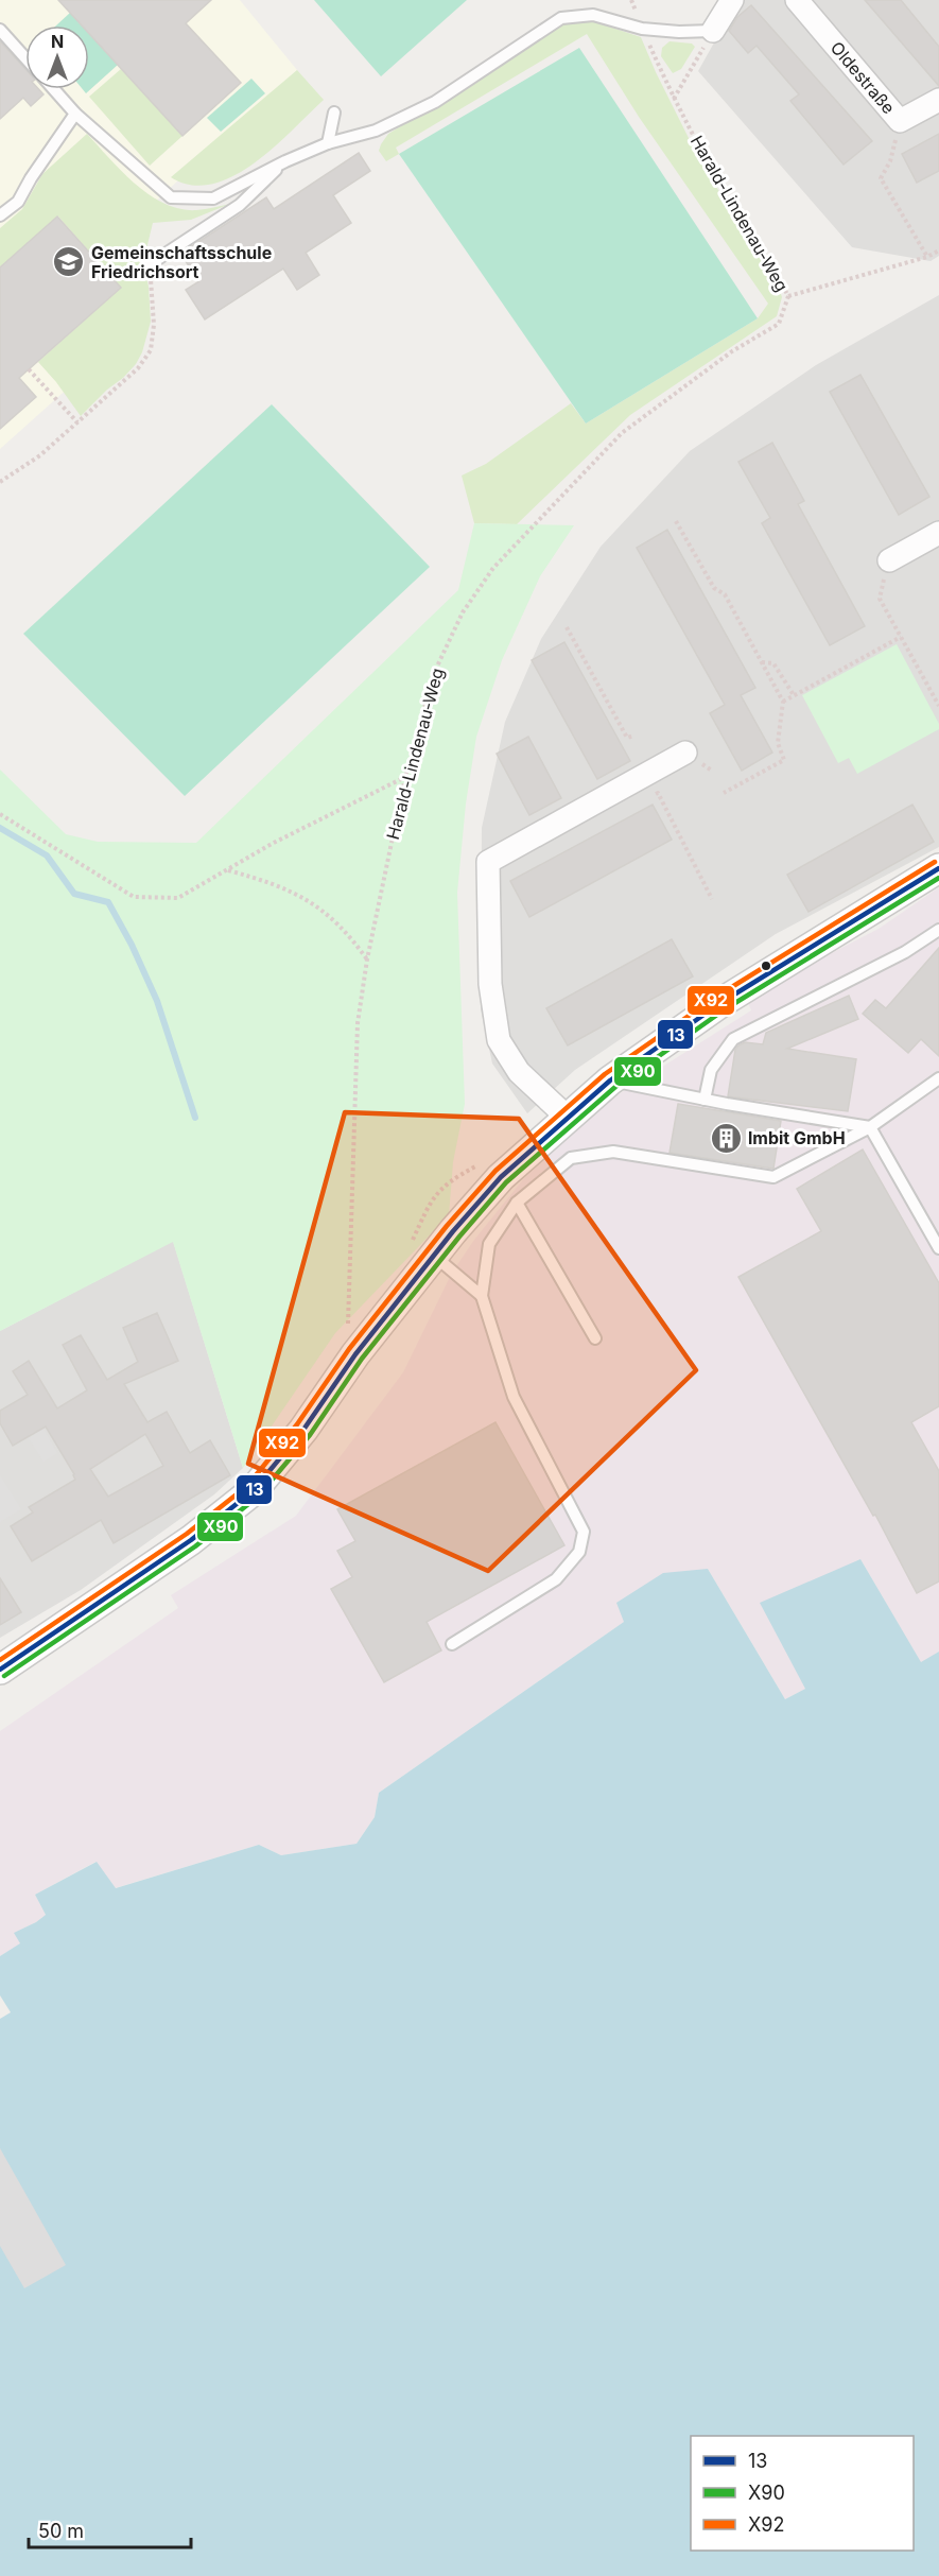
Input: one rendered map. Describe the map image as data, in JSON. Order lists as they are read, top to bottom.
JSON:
{
  "streets": {
    "street": ["Oldestraße"],
    "path": ["Harald-Lindenau-Weg"]
  },
  "places": {
    "school or university": ["Gemeinschaftsschule Friedrichsort"],
    "building": ["lmbit GmbH"]
  },
  "lines": ["transit line X92", "transit line 13", "transit line X90"],
  "legend": ["13", "X90", "X92"],
  "scale_bar": "50 m",
  "north": "top"
}
